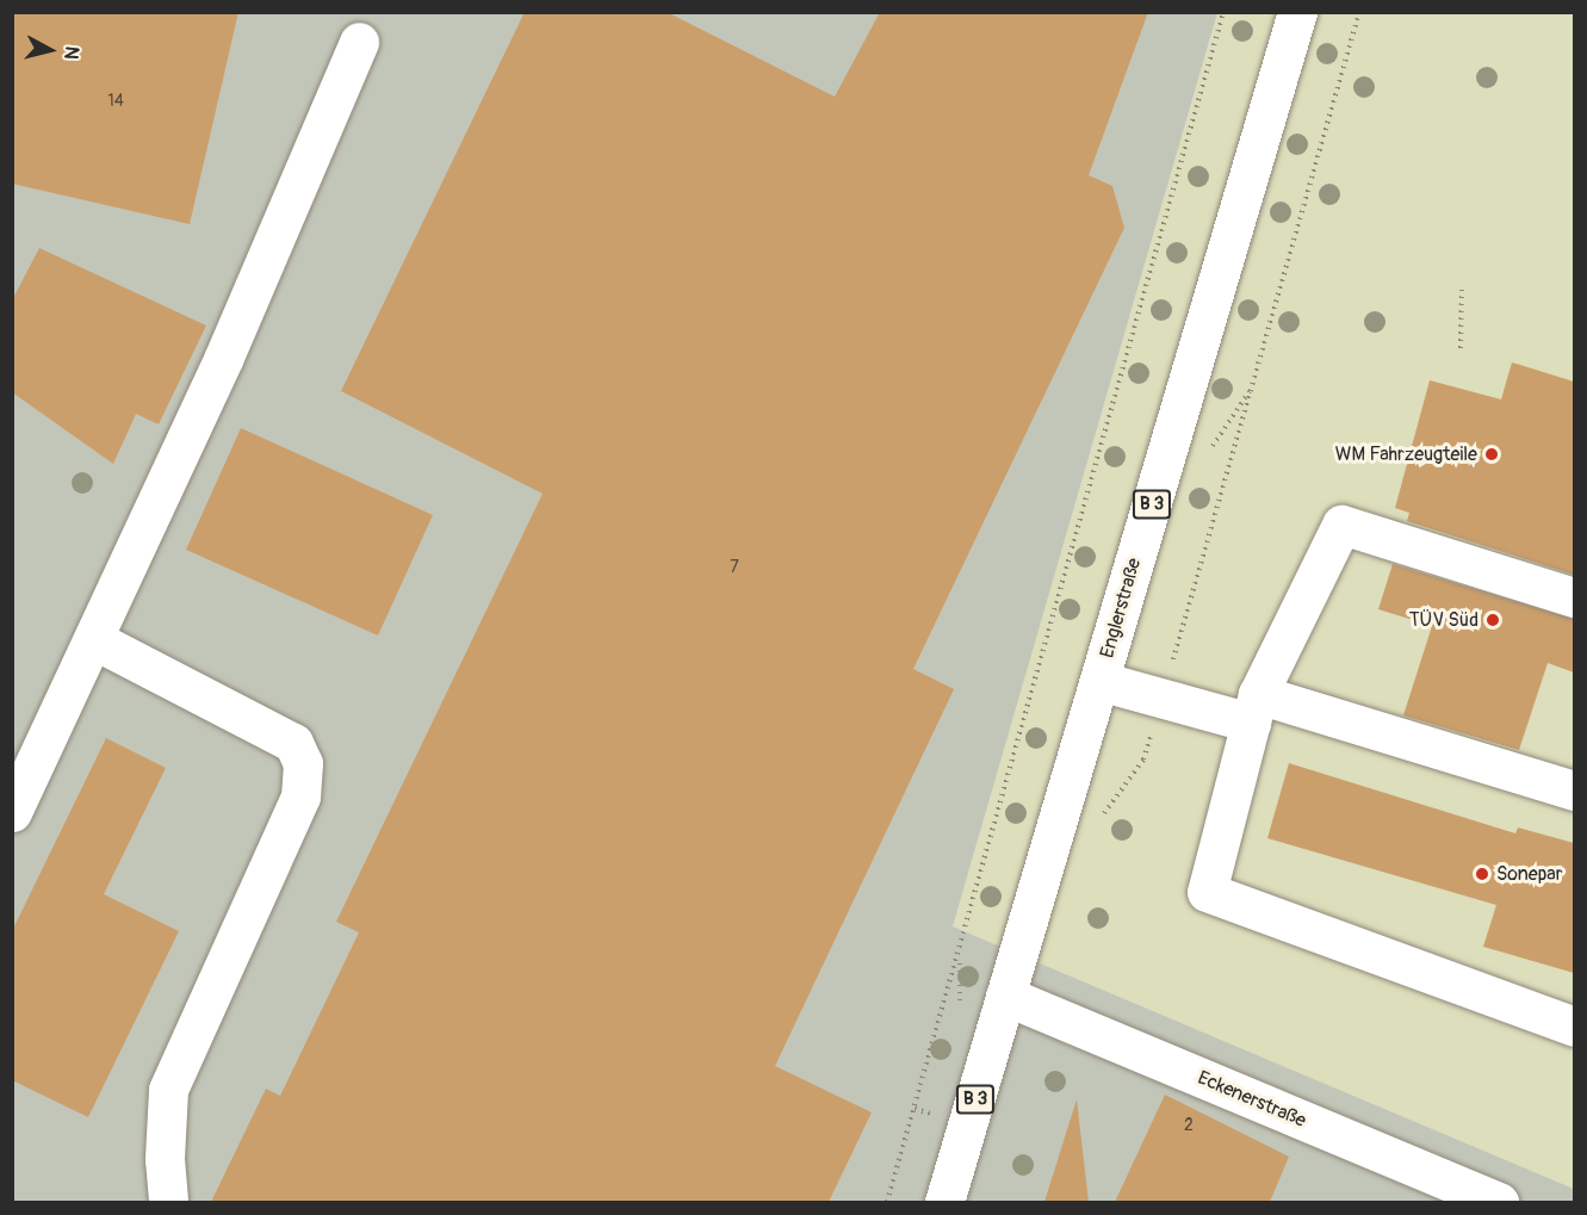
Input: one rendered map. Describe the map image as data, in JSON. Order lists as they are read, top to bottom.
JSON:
{
  "streets": {
    "main road": ["B 3", "Englerstraße", "Eckenerstraße"]
  },
  "crossings": [
    ["Englerstraße", "Eckenerstraße"]
  ],
  "places": ["WM Fahrzeugteile", "TÜV Süd", "Sonepar"],
  "house_numbers": ["14", "7", "2"],
  "north": "right"
}
